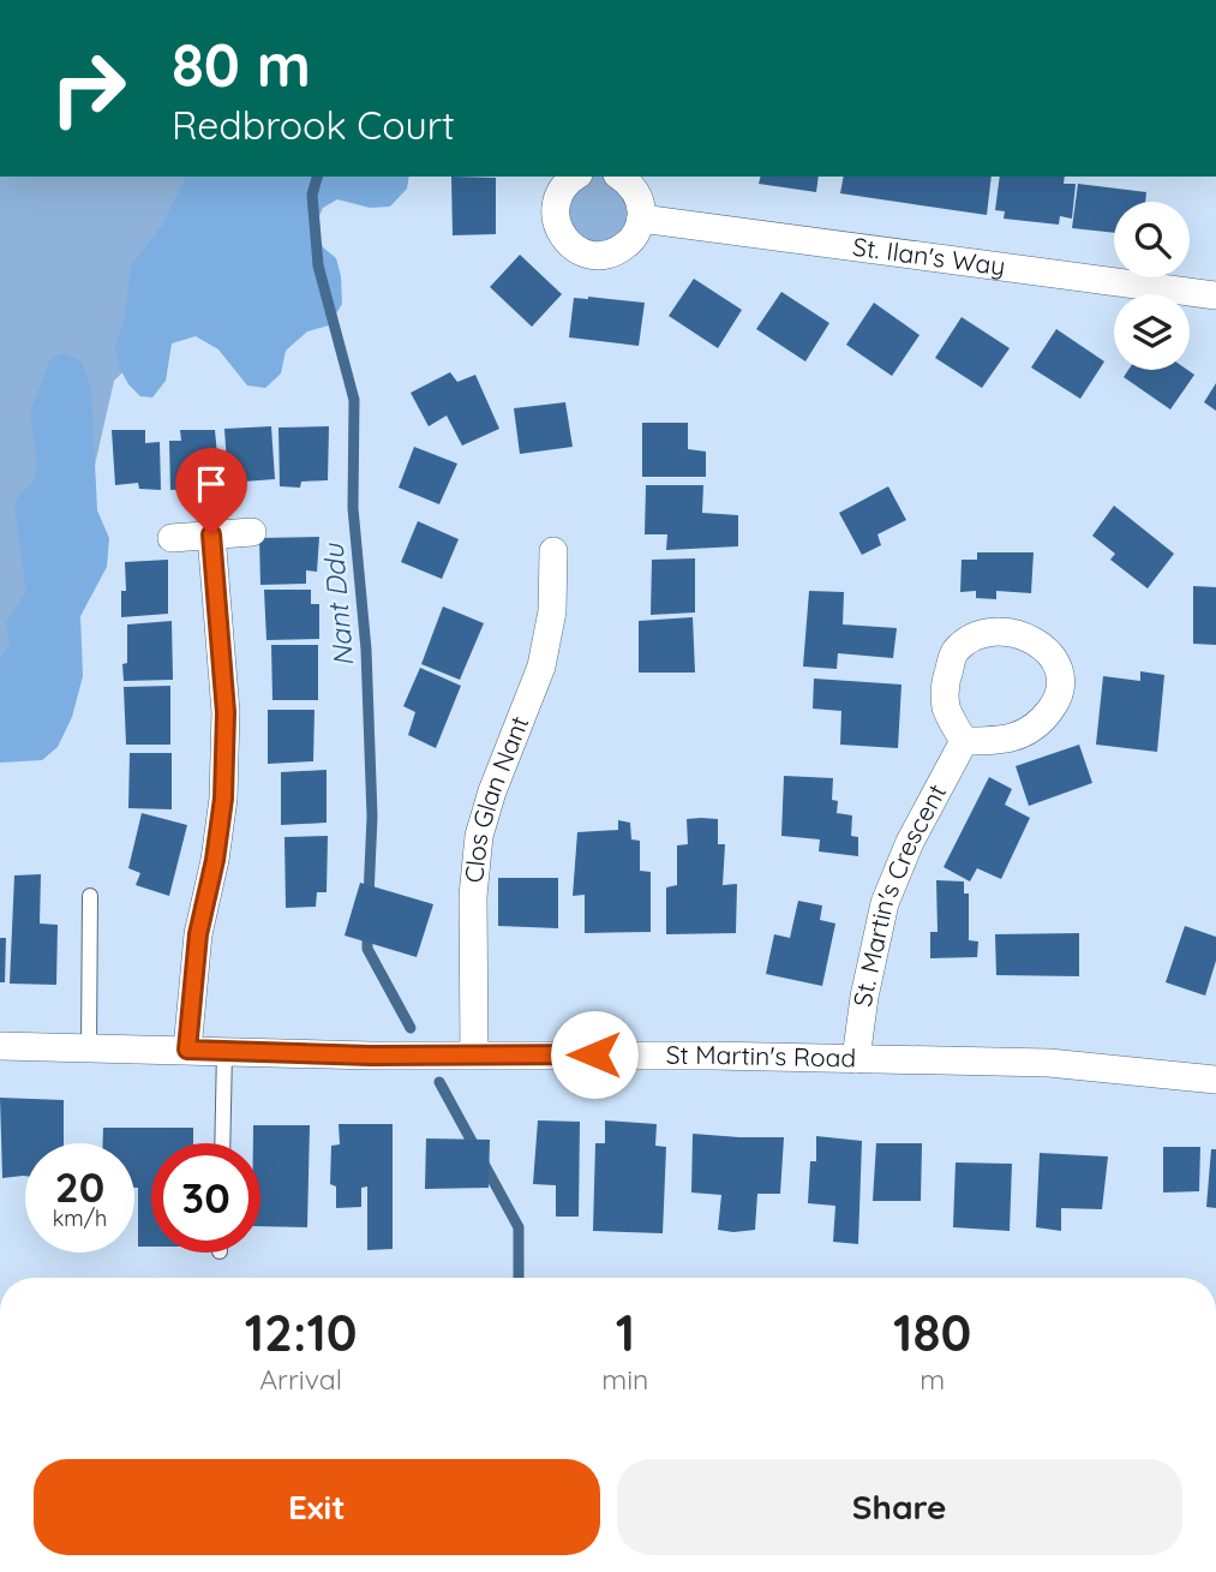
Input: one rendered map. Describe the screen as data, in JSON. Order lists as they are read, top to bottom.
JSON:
{
  "streets": {
    "street": [
      "St. Ilan's Way",
      "Clos Glan Nant",
      "St. Martin's Crescent",
      "St Martin's Road"
    ]
  },
  "crossings": [
    ["Clos Glan Nant", "St Martin's Road"],
    ["St. Martin's Crescent", "St Martin's Road"]
  ],
  "water": ["Nant Ddu"],
  "page": {
    "turn": ["80 m", "Redbrook Court"],
    "speed": "20 km/h",
    "limit": "30",
    "eta": [
      "12:10",
      "Arrival",
      "1",
      "min",
      "180",
      "m"
    ],
    "buttons": ["Exit", "Share"]
  }
}
